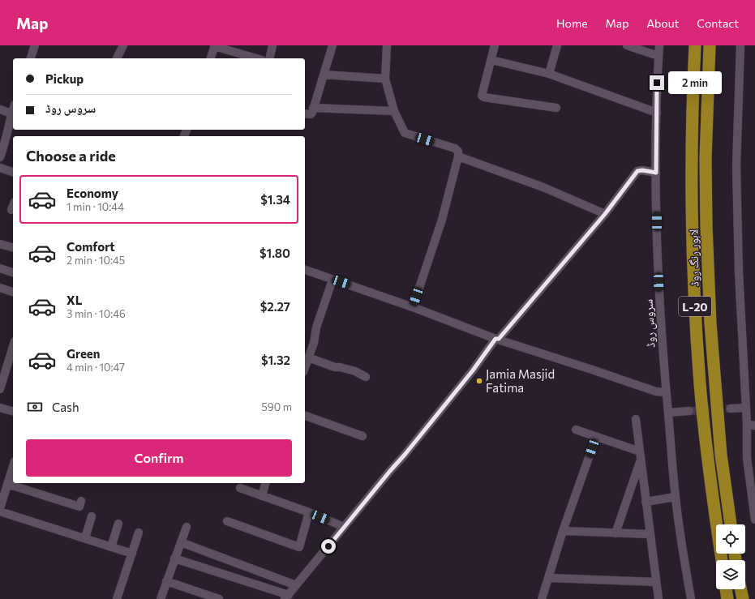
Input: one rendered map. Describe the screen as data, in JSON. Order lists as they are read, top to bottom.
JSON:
{
  "streets": {
    "highway": ["لاہور رنگ روڈ", "L-20"],
    "street": ["سروس روڈ"]
  },
  "places": ["Jamia Masjid Fatima"],
  "page": {
    "header": "Map",
    "nav": [
      "Home",
      "Map",
      "About",
      "Contact"
    ],
    "banner": ["Pickup", "سروس روڈ"],
    "bubble": "2 min",
    "heading": "Choose a ride",
    "list": [
      {
        "name": "Economy",
        "note": "1 min · 10:44",
        "value": "$1.34"
      },
      {
        "name": "Comfort",
        "note": "2 min · 10:45",
        "value": "$1.80"
      },
      {
        "name": "XL",
        "note": "3 min · 10:46",
        "value": "$2.27"
      },
      {
        "name": "Green",
        "note": "4 min · 10:47",
        "value": "$1.32"
      }
    ],
    "pay": ["Cash", "590 m"],
    "buttons": "Confirm"
  }
}
